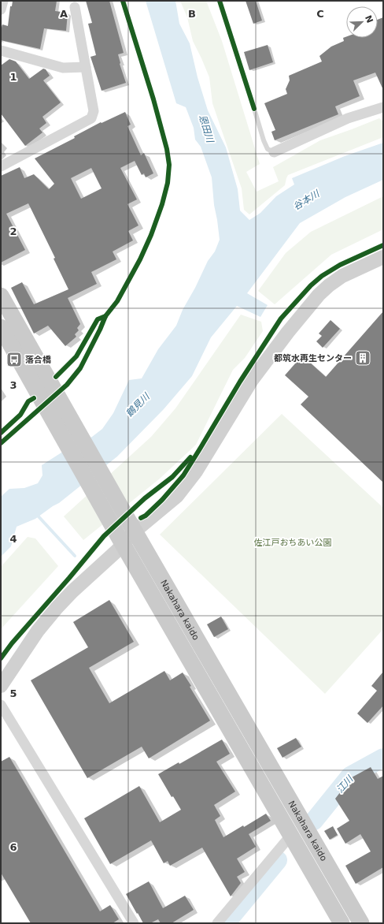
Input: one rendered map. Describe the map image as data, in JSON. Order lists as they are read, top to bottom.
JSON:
{
  "streets": {
    "main road": ["Nakahara kaido"]
  },
  "water": [
    "恩田川",
    "谷本川",
    "鶴見川",
    "江川"
  ],
  "parks": ["佐江戸おちあい公園"],
  "places": {
    "building": ["都筑水再生センター"],
    "bus stop": ["落合橋"]
  },
  "north": "top right",
  "grid": {
    "columns": ["A", "B", "C"],
    "rows": [
      "1",
      "2",
      "3",
      "4",
      "5",
      "6"
    ]
  }
}
